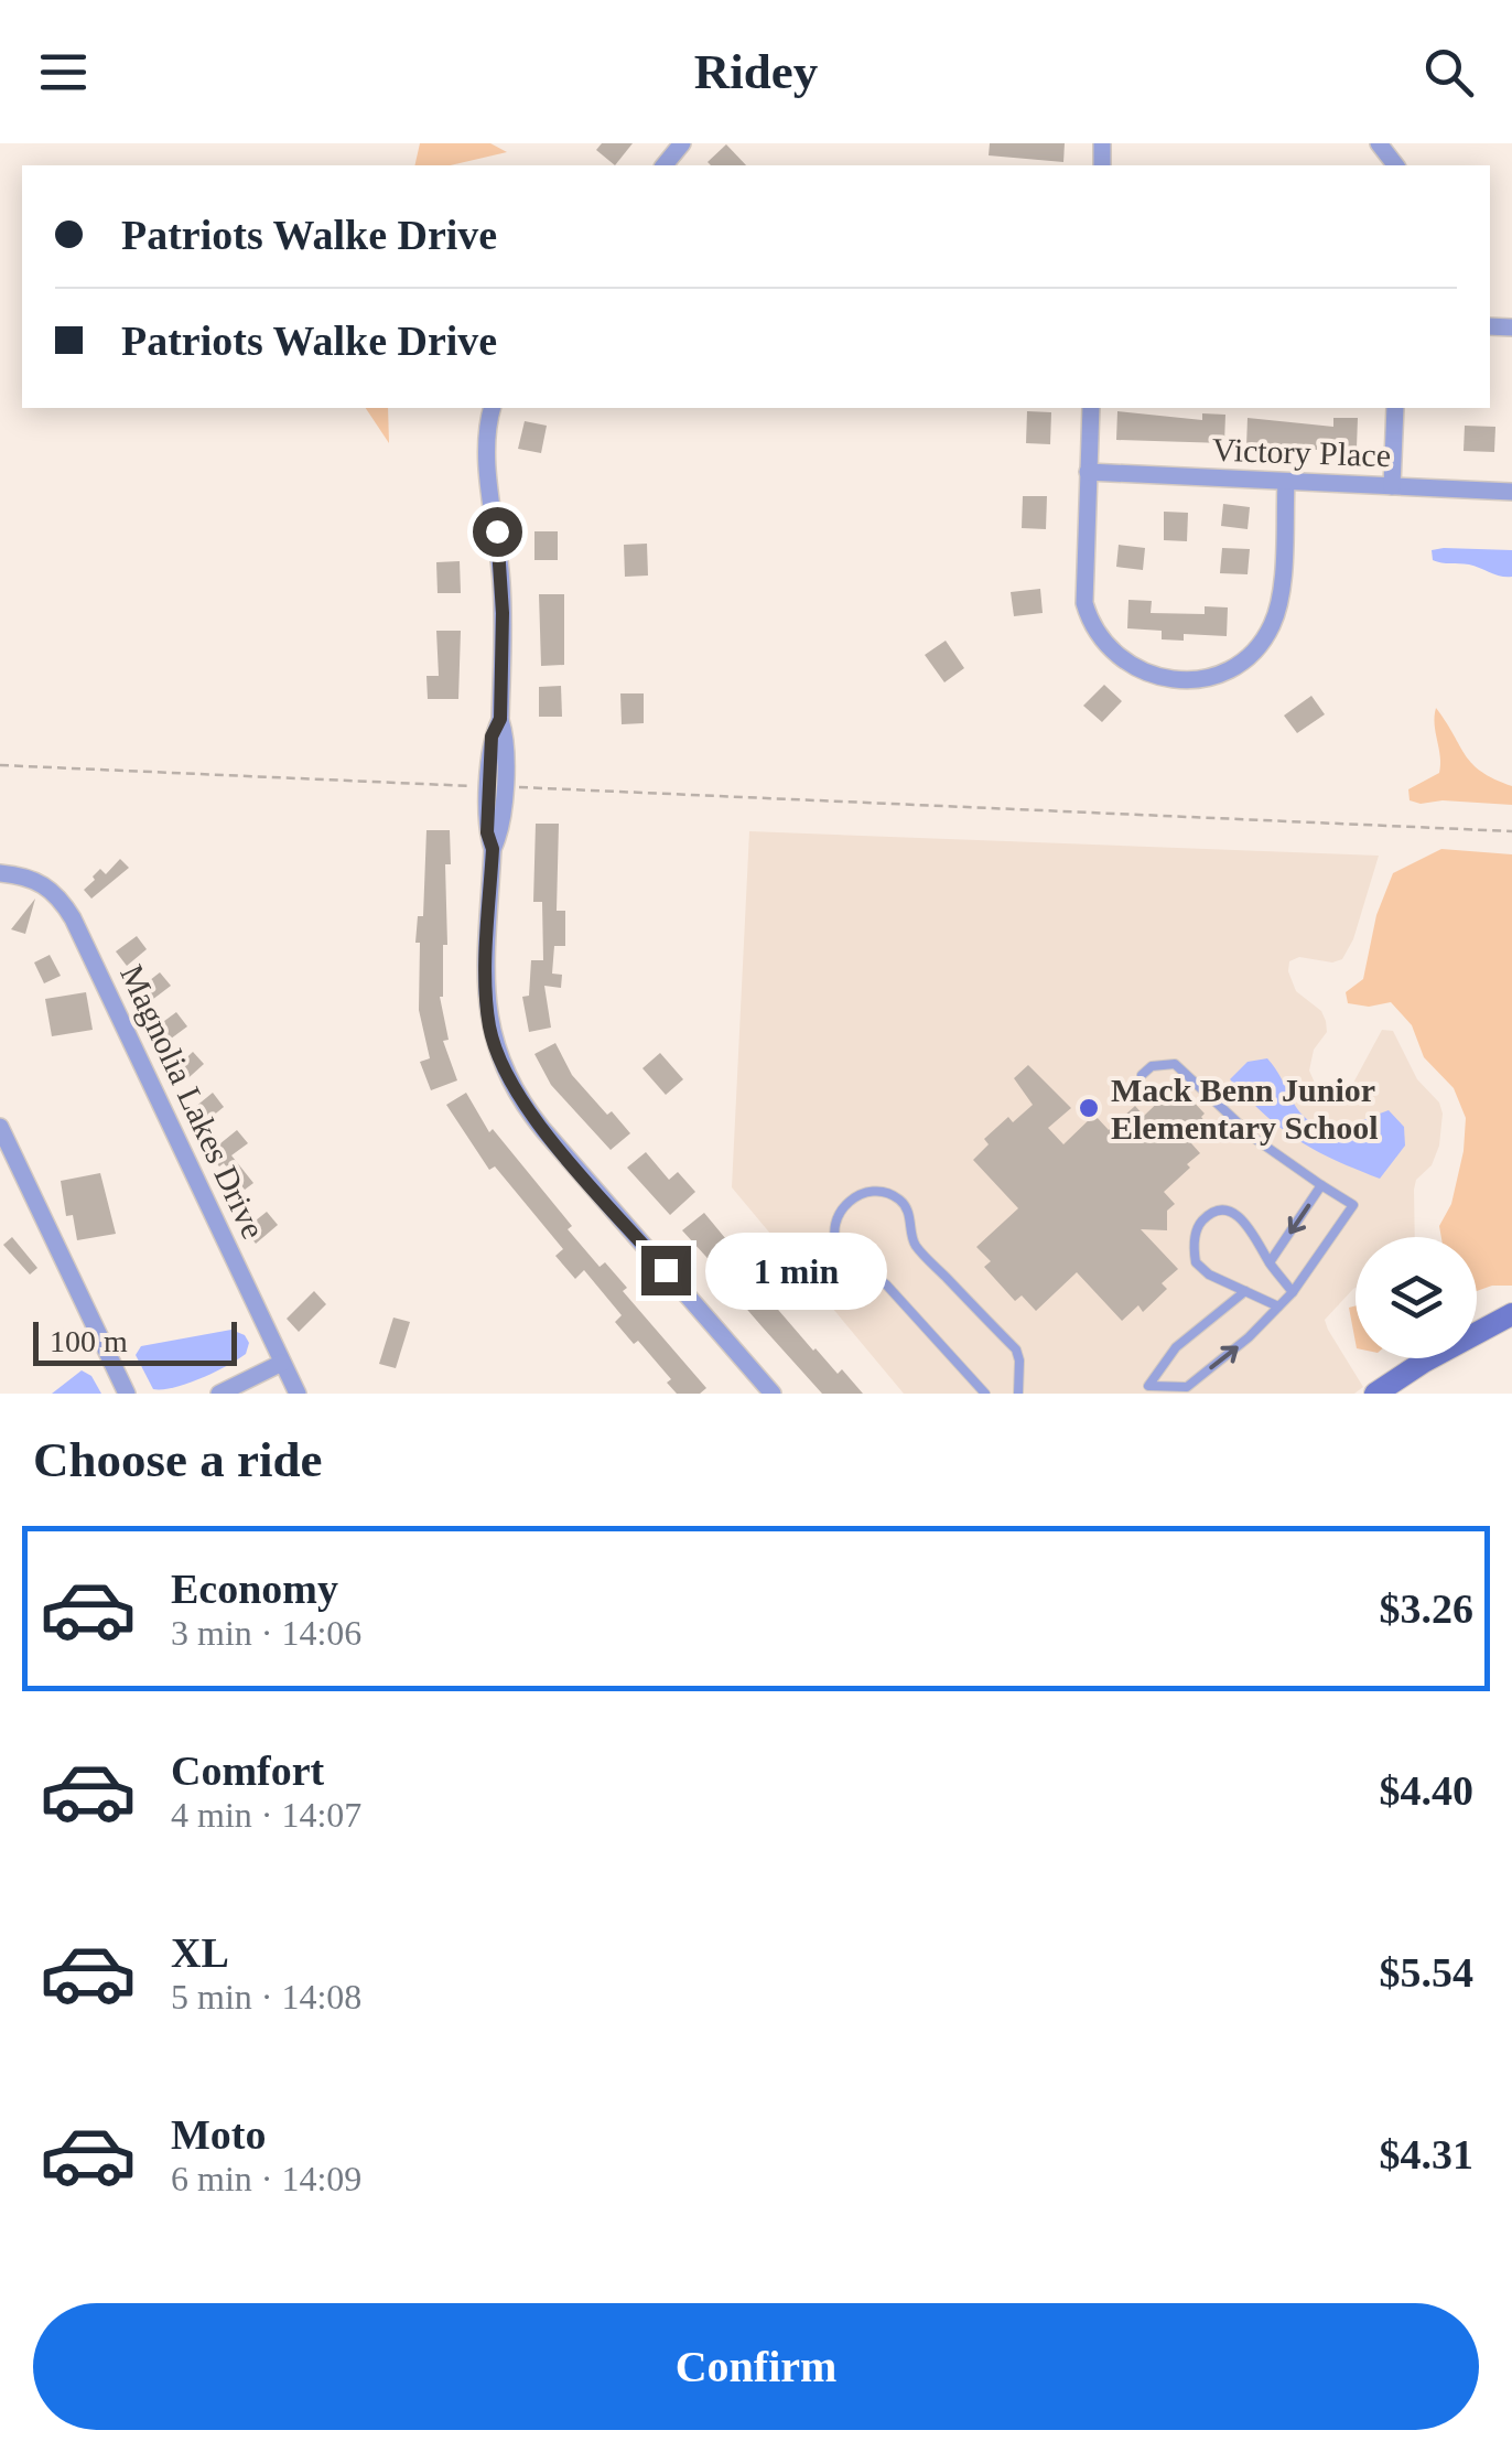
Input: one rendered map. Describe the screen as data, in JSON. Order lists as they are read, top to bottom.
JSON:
{
  "streets": {
    "street": ["Victory Place", "Magnolia Lakes Drive"]
  },
  "places": ["Mack Benn Junior Elementary School"],
  "scale_bar": "100 m",
  "page": {
    "header": "Ridey",
    "banner": ["Patriots Walke Drive", "Patriots Walke Drive"],
    "bubble": "1 min",
    "scale": "100 m",
    "heading": "Choose a ride",
    "list": [
      {
        "name": "Economy",
        "note": "3 min · 14:06",
        "value": "$3.26"
      },
      {
        "name": "Comfort",
        "note": "4 min · 14:07",
        "value": "$4.40"
      },
      {
        "name": "XL",
        "note": "5 min · 14:08",
        "value": "$5.54"
      },
      {
        "name": "Moto",
        "note": "6 min · 14:09",
        "value": "$4.31"
      }
    ],
    "buttons": "Confirm"
  }
}
